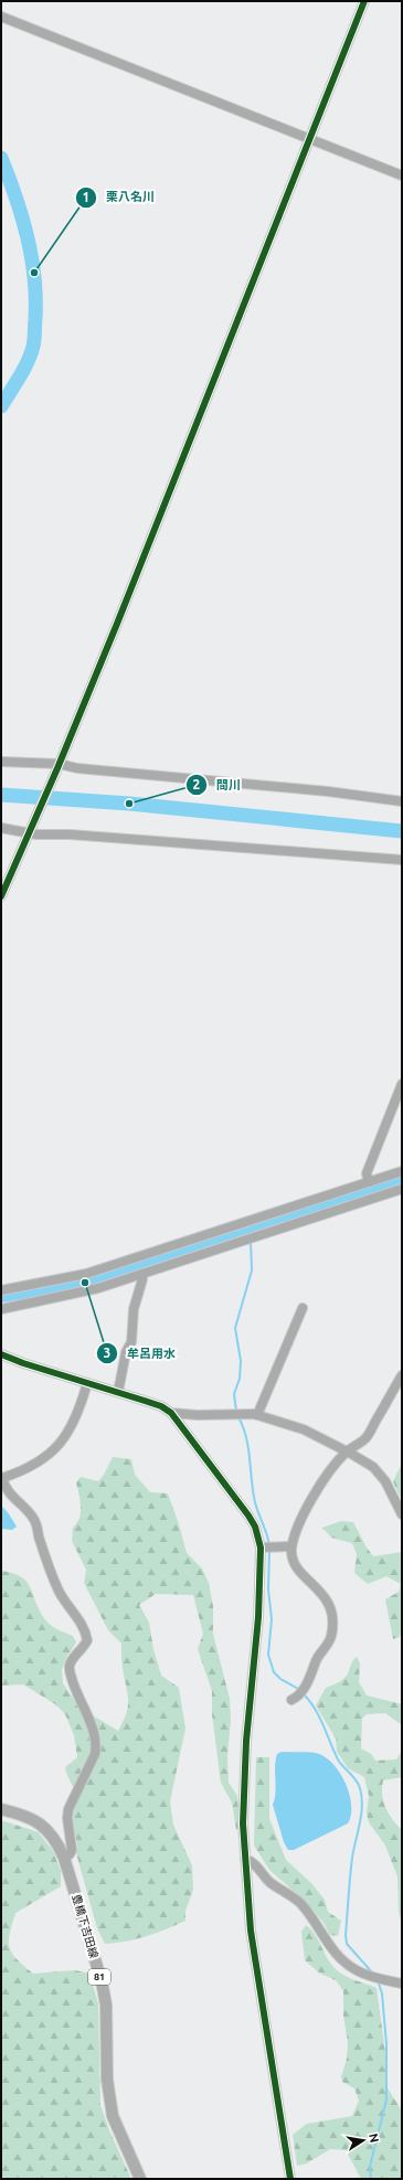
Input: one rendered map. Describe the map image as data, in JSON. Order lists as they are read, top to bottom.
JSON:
{
  "streets": {
    "main road": ["豊橋下吉田線", "81"]
  },
  "places": ["栗八名川", "間川", "牟呂用水"],
  "north": "right"
}
